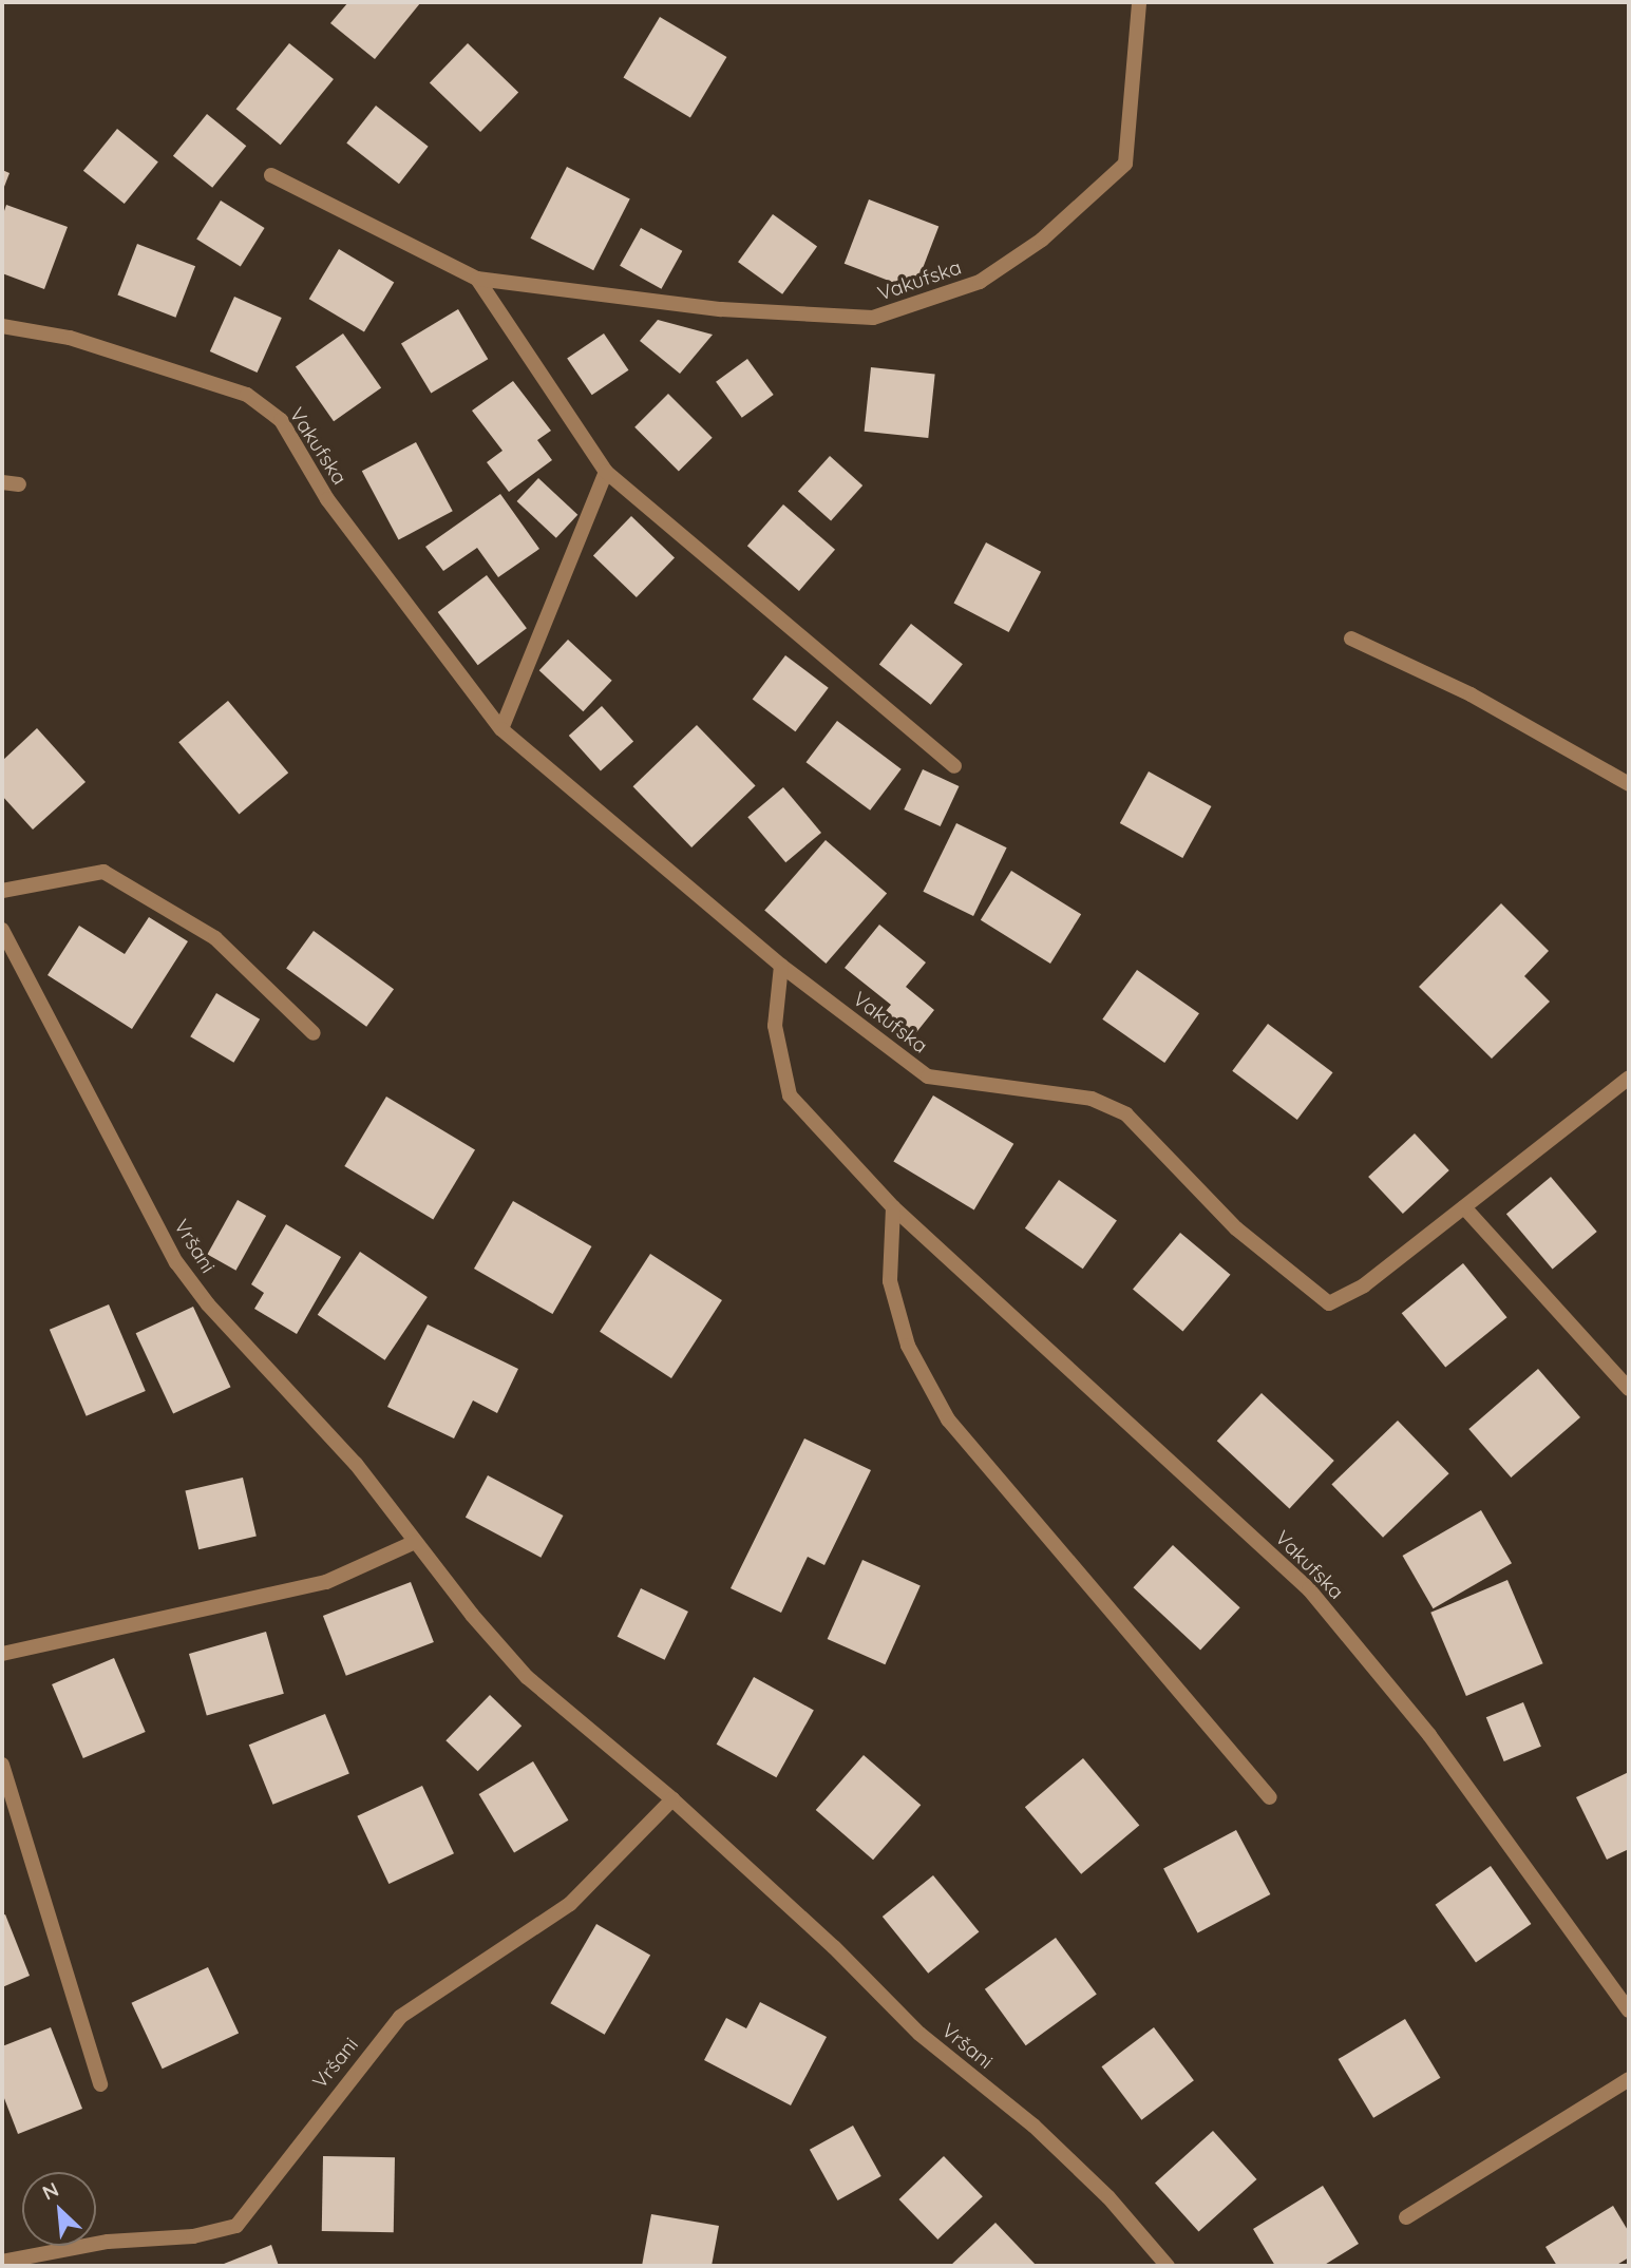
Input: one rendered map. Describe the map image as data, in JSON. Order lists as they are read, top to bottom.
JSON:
{
  "streets": {
    "street": ["Vakufska", "Vršani"]
  },
  "north": "top left"
}
